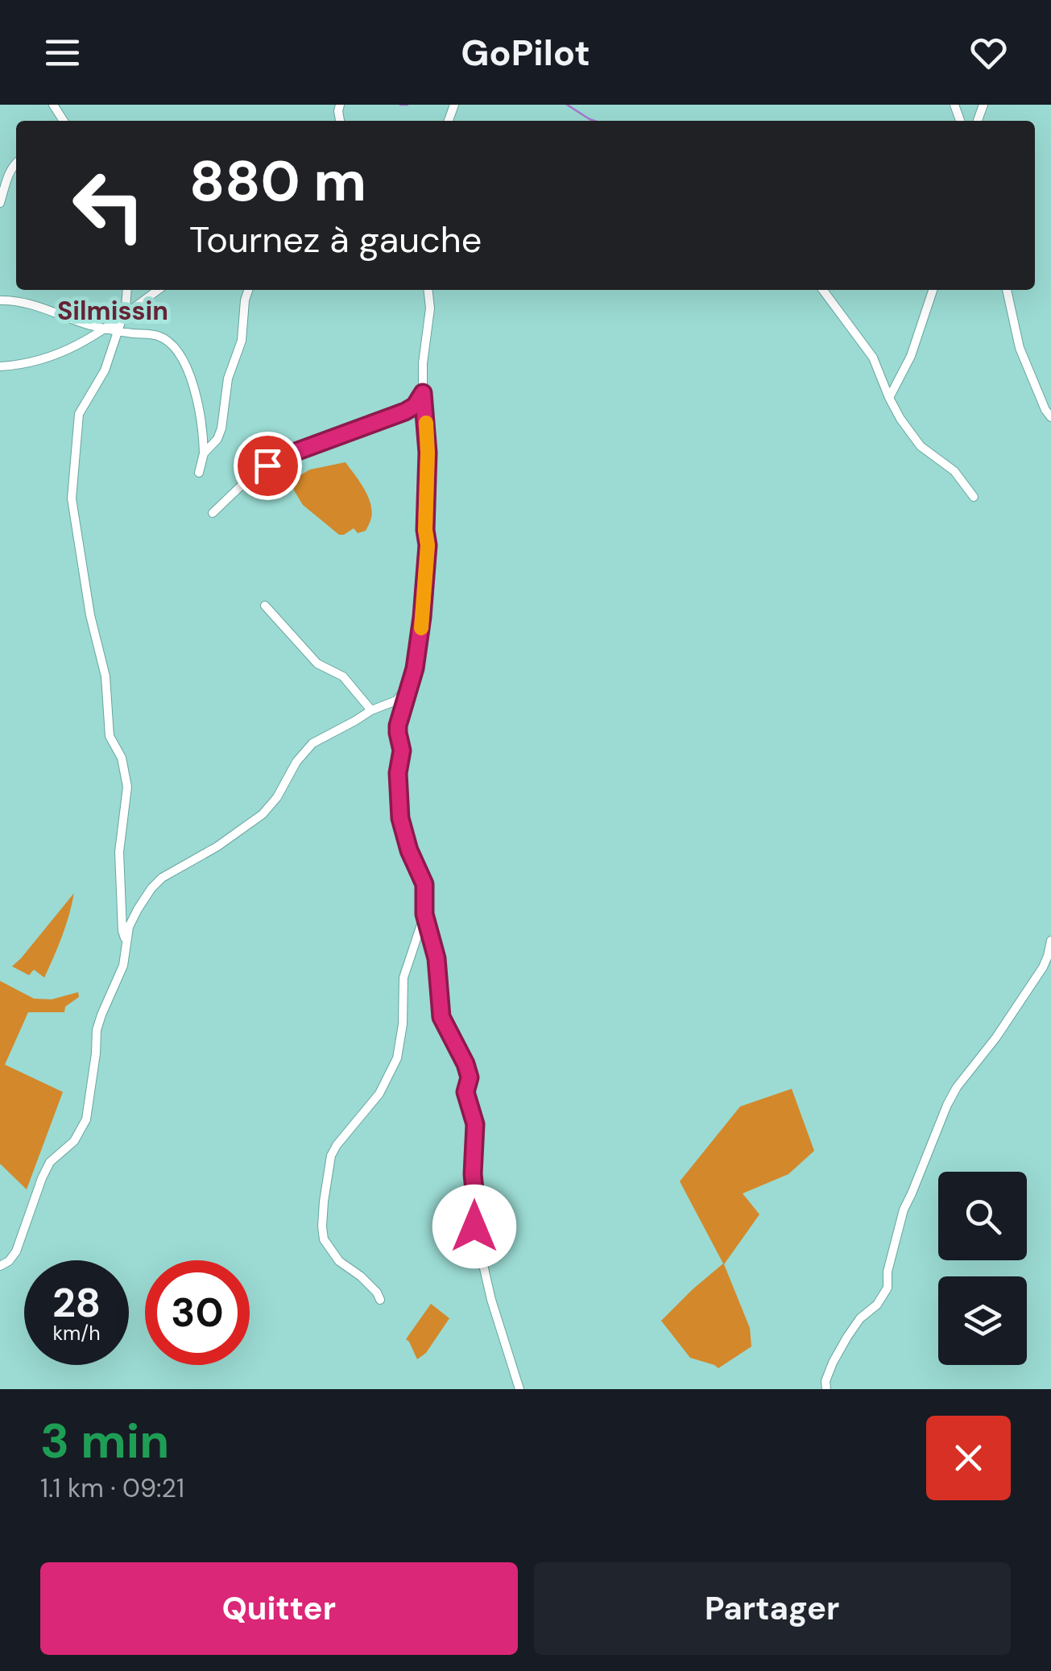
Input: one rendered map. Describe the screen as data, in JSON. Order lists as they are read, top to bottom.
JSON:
{
  "districts": ["Silmissin"],
  "page": {
    "header": "GoPilot",
    "turn": ["880 m", "Tournez à gauche"],
    "speed": "28 km/h",
    "limit": "30",
    "heading": ["3 min", "1.1 km · 09:21"],
    "buttons": ["Quitter", "Partager"]
  }
}
